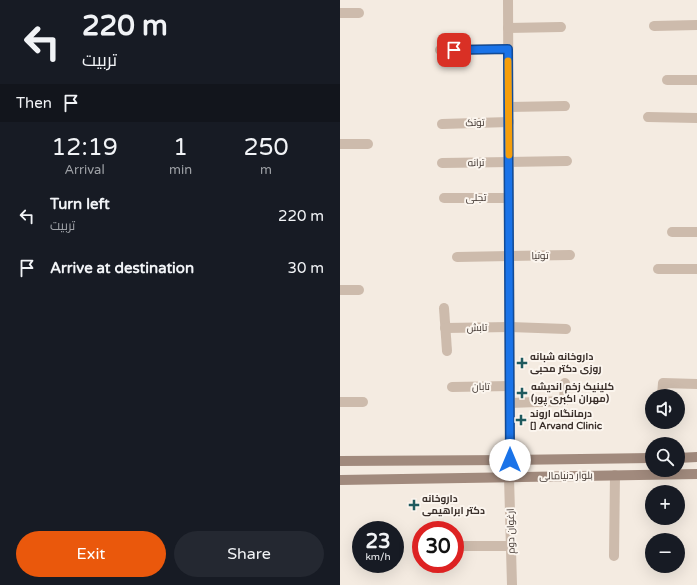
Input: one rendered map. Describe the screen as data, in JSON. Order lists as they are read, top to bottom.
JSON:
{
  "streets": {
    "main road": ["بلوار دنیامالی"],
    "street": [
      "توتک",
      "ترانه",
      "تجلی",
      "توتیا",
      "تابش",
      "تابان",
      "ارغوان دوم"
    ]
  },
  "crossings": [
    ["بلوار دنیامالی", "ارغوان دوم"]
  ],
  "places": {
    "health": [
      "داروخانه شبانه روزی دکتر محبی",
      "کلینیک زخم اندیشه (مهران اکبری پور)",
      "درمانگاه اروند [] Arvand Clinic",
      "داروخانه دکتر ابراهیمی"
    ]
  },
  "page": {
    "turn": ["220 m", "تربیت"],
    "then": "Then",
    "eta": [
      "12:19",
      "Arrival",
      "1",
      "min",
      "250",
      "m"
    ],
    "list": [
      {
        "name": "Turn left",
        "note": "تربیت",
        "value": "220 m"
      },
      {
        "name": "Arrive at destination",
        "value": "30 m"
      }
    ],
    "map_buttons": ["+", "−"],
    "speed": "23 km/h",
    "limit": "30",
    "buttons": ["Exit", "Share"]
  }
}
